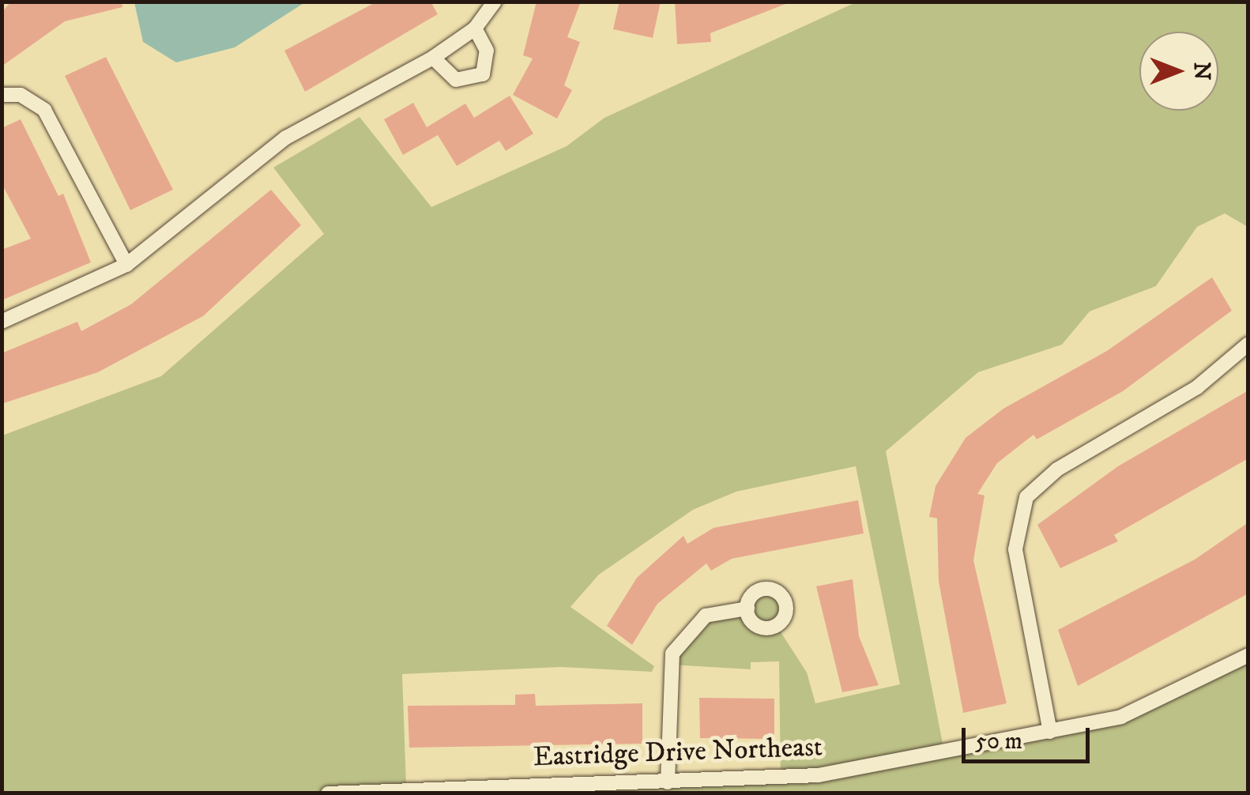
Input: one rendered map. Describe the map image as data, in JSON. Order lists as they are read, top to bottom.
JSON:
{
  "streets": {
    "street": ["Eastridge Drive Northeast"]
  },
  "scale_bar": "50 m",
  "north": "right"
}
